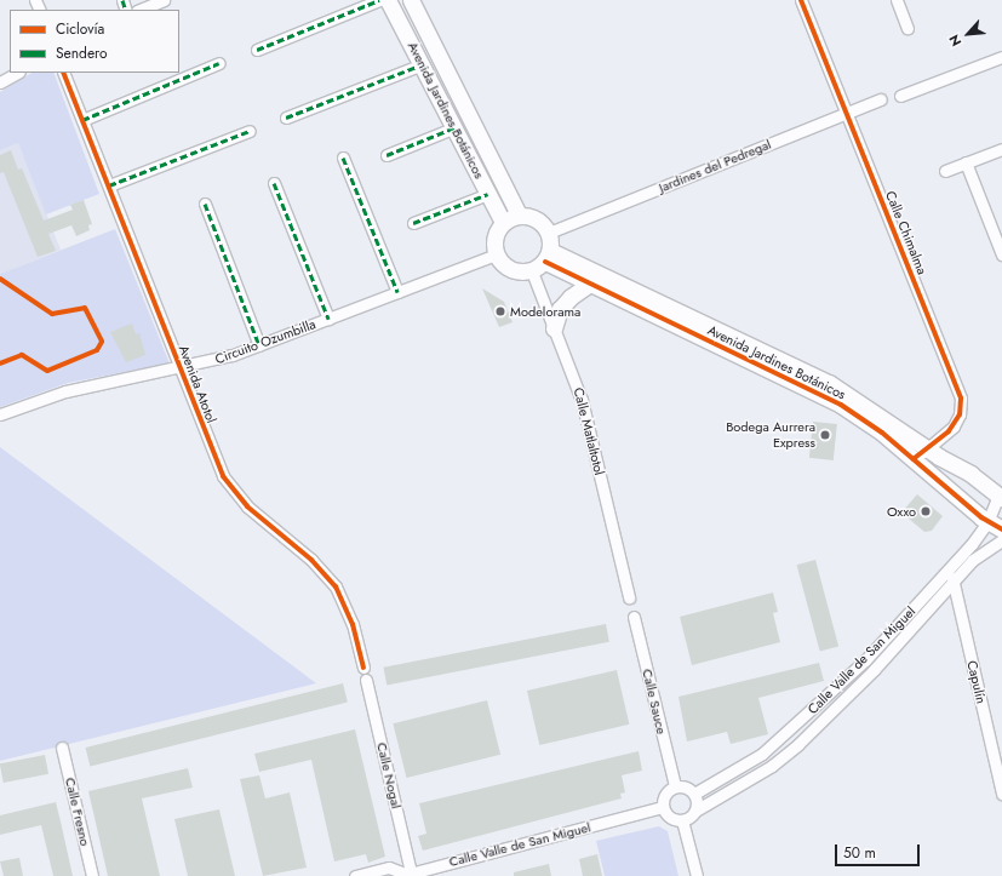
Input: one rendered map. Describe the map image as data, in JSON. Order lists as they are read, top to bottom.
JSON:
{
  "streets": {
    "street": [
      "Avenida Jardines Botánicos",
      "Jardines del Pedregal",
      "Calle Chimalma",
      "Circuito Ozumbilla",
      "Avenida Atotol",
      "Calle Matlaltotol",
      "Calle Valle de San Miguel",
      "Capulín",
      "Calle Sauce",
      "Calle Nogal",
      "Calle Fresno"
    ]
  },
  "crossings": [
    ["Avenida Jardines Botánicos", "Jardines del Pedregal"],
    ["Avenida Jardines Botánicos", "Calle Chimalma"],
    ["Avenida Jardines Botánicos", "Circuito Ozumbilla"],
    ["Avenida Jardines Botánicos", "Calle Matlaltotol"],
    ["Avenida Jardines Botánicos", "Calle Valle de San Miguel"],
    ["Jardines del Pedregal", "Calle Chimalma"],
    ["Jardines del Pedregal", "Circuito Ozumbilla"],
    ["Jardines del Pedregal", "Calle Matlaltotol"],
    ["Circuito Ozumbilla", "Avenida Atotol"],
    ["Circuito Ozumbilla", "Calle Matlaltotol"],
    ["Calle Valle de San Miguel", "Capulín"],
    ["Calle Valle de San Miguel", "Calle Sauce"],
    ["Calle Valle de San Miguel", "Calle Nogal"]
  ],
  "places": ["Modelorama", "Bodega Aurrera Express", "Oxxo"],
  "legend": ["Ciclovía", "Sendero"],
  "scale_bar": "50 m",
  "north": "bottom left"
}
